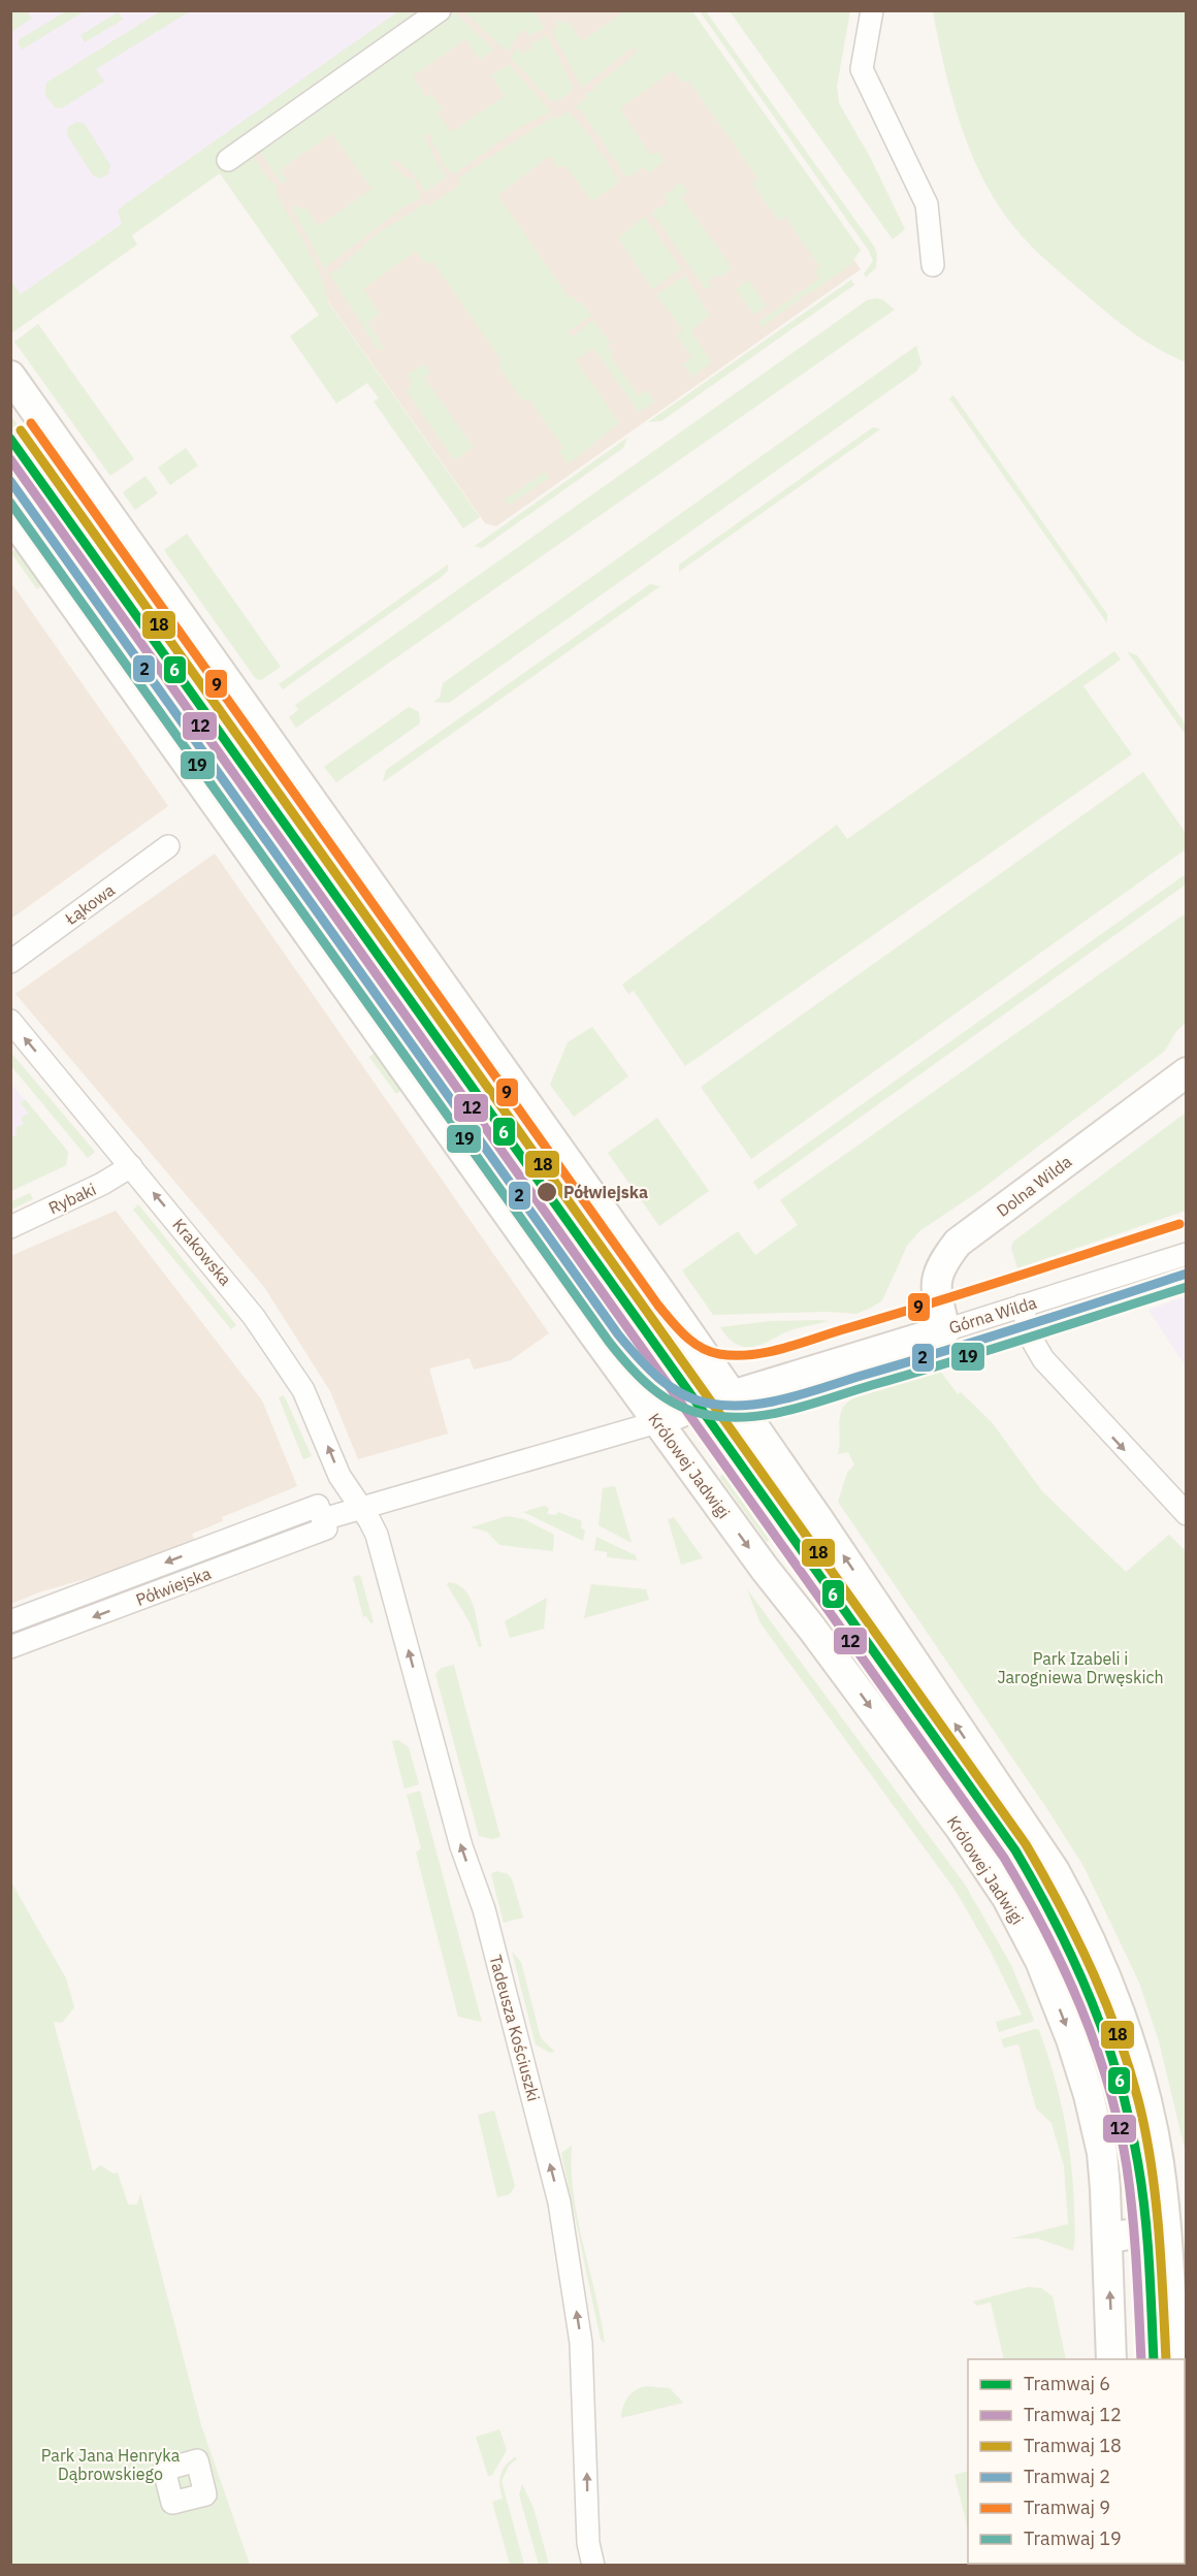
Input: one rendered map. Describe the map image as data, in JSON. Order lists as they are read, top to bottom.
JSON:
{
  "streets": {
    "street": [
      "Łąkowa",
      "Dolna Wilda",
      "Rybaki",
      "Krakowska",
      "Górna Wilda",
      "Królowej Jadwigi",
      "Półwiejska",
      "Tadeusza Kościuszki"
    ]
  },
  "crossings": [
    ["Dolna Wilda", "Górna Wilda"],
    ["Rybaki", "Krakowska"],
    ["Krakowska", "Półwiejska"],
    ["Krakowska", "Tadeusza Kościuszki"],
    ["Górna Wilda", "Półwiejska"],
    ["Królowej Jadwigi", "Półwiejska"],
    ["Półwiejska", "Tadeusza Kościuszki"]
  ],
  "one_way": ["Krakowska", "Półwiejska", "Tadeusza Kościuszki"],
  "parks": ["Park Izabeli i Jarogniewa Drwęskich", "Park Jana Henryka Dąbrowskiego"],
  "places": ["Półwiejska"],
  "lines": [
    "tram line 9",
    "tram line 18",
    "tram line 6",
    "tram line 12",
    "tram line 2",
    "tram line 19"
  ],
  "legend": [
    "Tramwaj 6",
    "Tramwaj 12",
    "Tramwaj 18",
    "Tramwaj 2",
    "Tramwaj 9",
    "Tramwaj 19"
  ]
}
